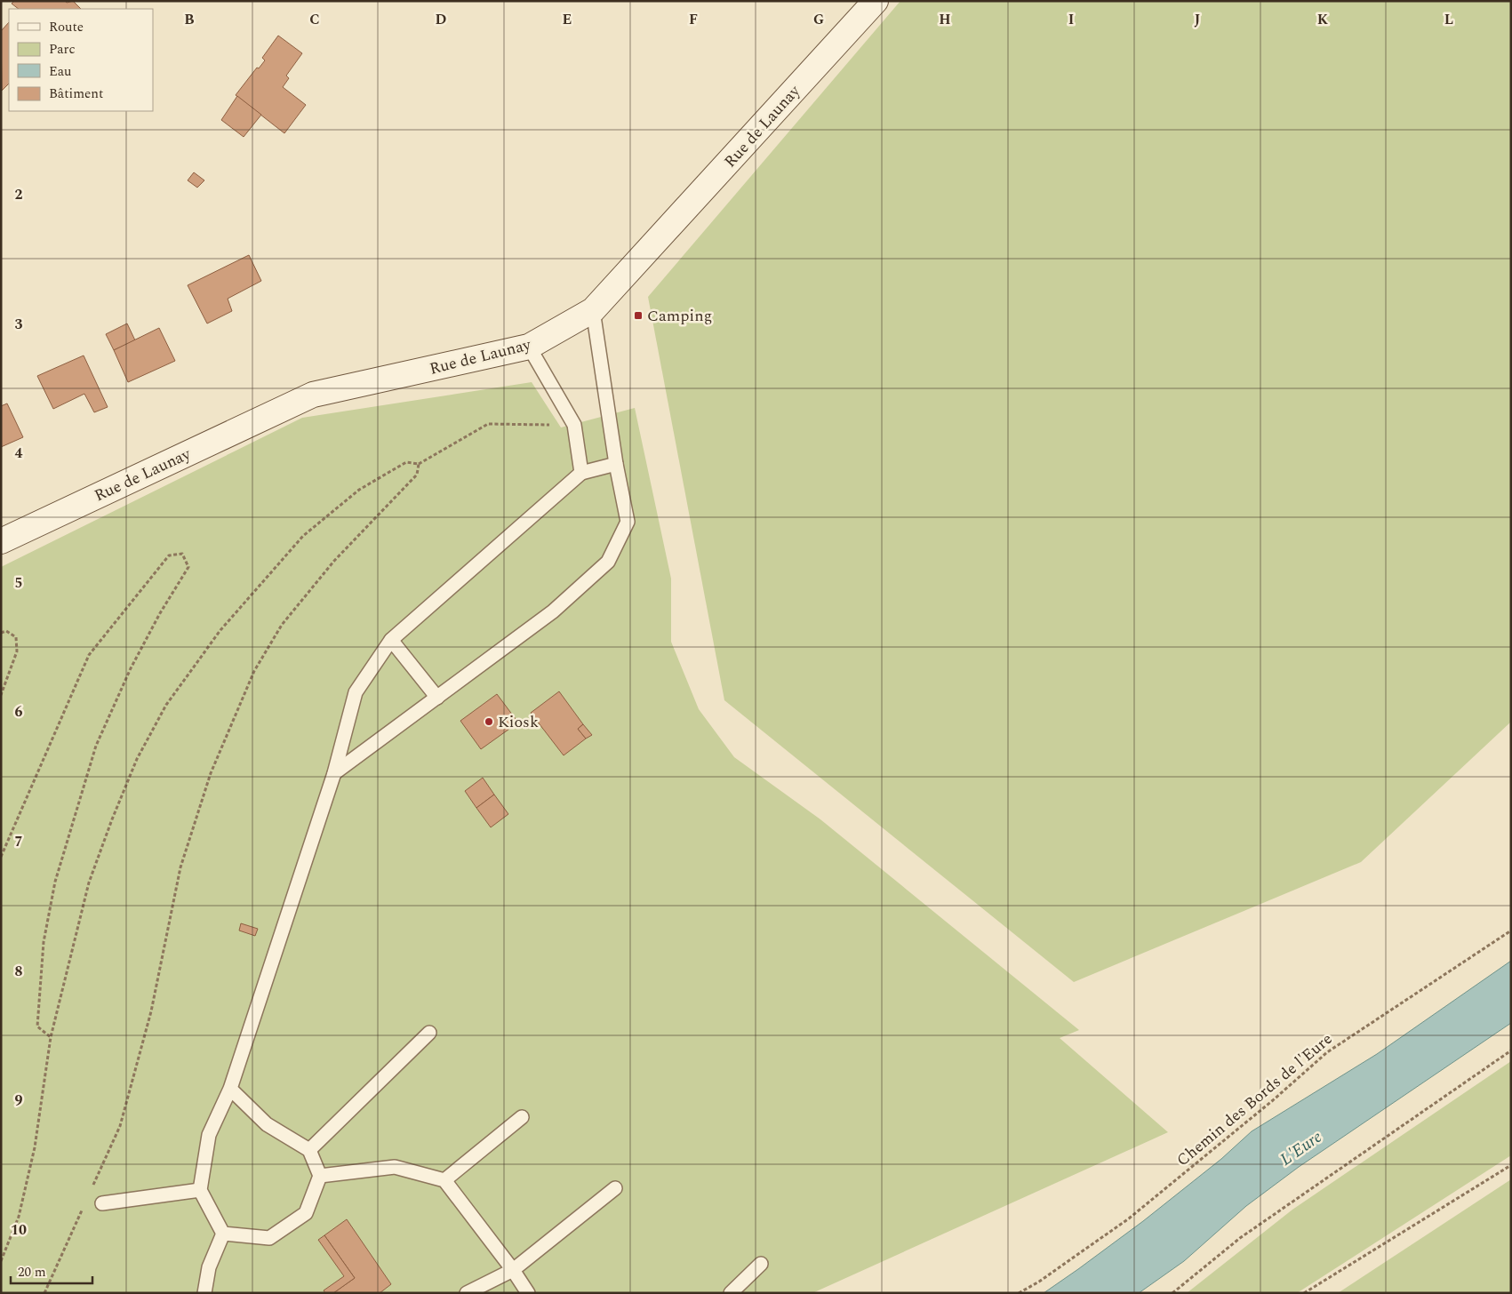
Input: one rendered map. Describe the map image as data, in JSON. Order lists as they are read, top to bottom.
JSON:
{
  "streets": {
    "street": ["Rue de Launay"],
    "path": ["Chemin des Bords de l'Eure"]
  },
  "water": ["L'Eure"],
  "places": {
    "transit": ["Camping"],
    "other": ["Kiosk"]
  },
  "legend": [
    "Route",
    "Parc",
    "Eau",
    "Bâtiment"
  ],
  "scale_bar": "20 m",
  "grid": {
    "columns": [
      "B",
      "C",
      "D",
      "E",
      "F",
      "G",
      "H",
      "I",
      "J",
      "K",
      "L"
    ],
    "rows": [
      "2",
      "3",
      "4",
      "5",
      "6",
      "7",
      "8",
      "9",
      "10"
    ]
  }
}
